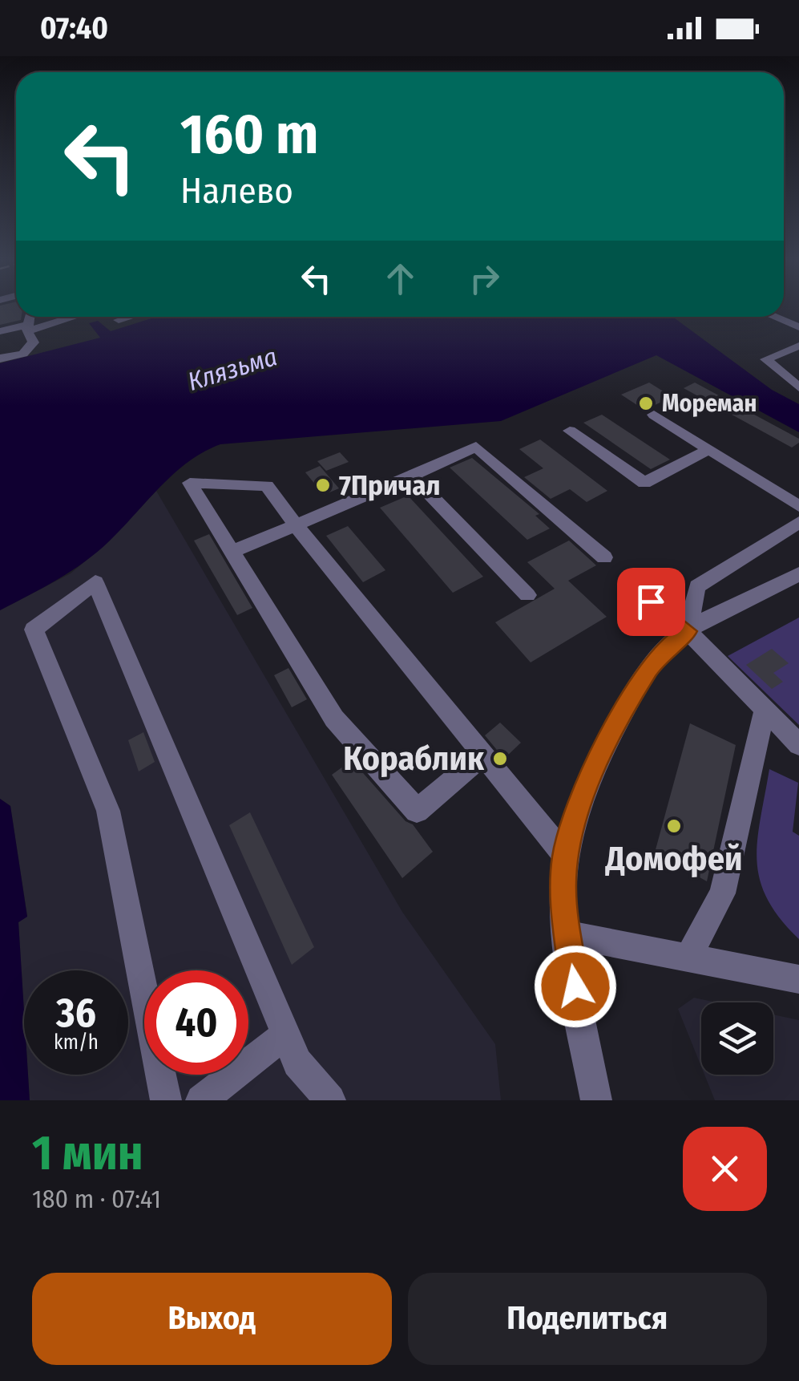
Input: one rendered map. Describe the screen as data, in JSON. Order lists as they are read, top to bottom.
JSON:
{
  "water": ["Клязьма"],
  "places": [
    "Мореман",
    "7Причал",
    "Кораблик",
    "Домофей"
  ],
  "page": {
    "status": "07:40",
    "turn": ["160 m", "Налево"],
    "speed": "36 km/h",
    "limit": "40",
    "heading": ["1 мин", "180 m · 07:41"],
    "buttons": ["Выход", "Поделиться"]
  }
}
